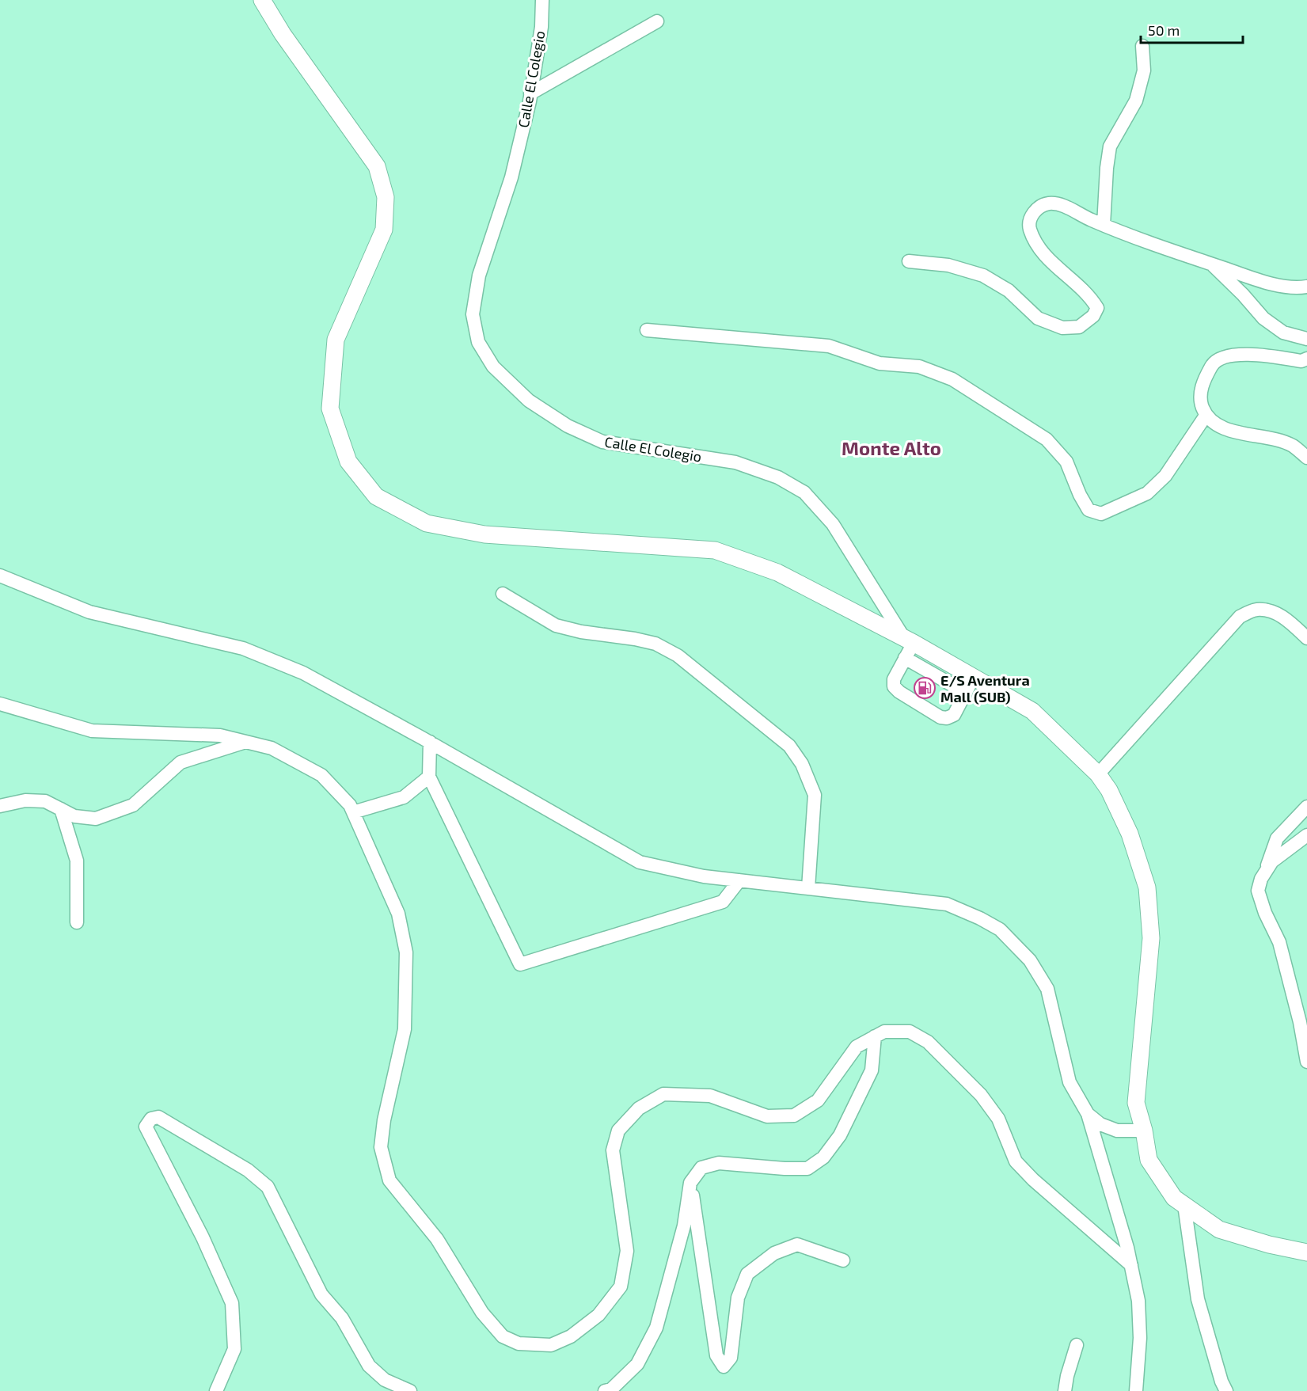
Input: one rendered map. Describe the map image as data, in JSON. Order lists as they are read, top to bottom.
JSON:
{
  "streets": {
    "street": ["Calle El Colegio"]
  },
  "districts": ["Monte Alto"],
  "places": {
    "fuel station": ["E/S Aventura Mall (SUB)"]
  },
  "scale_bar": "50 m"
}
